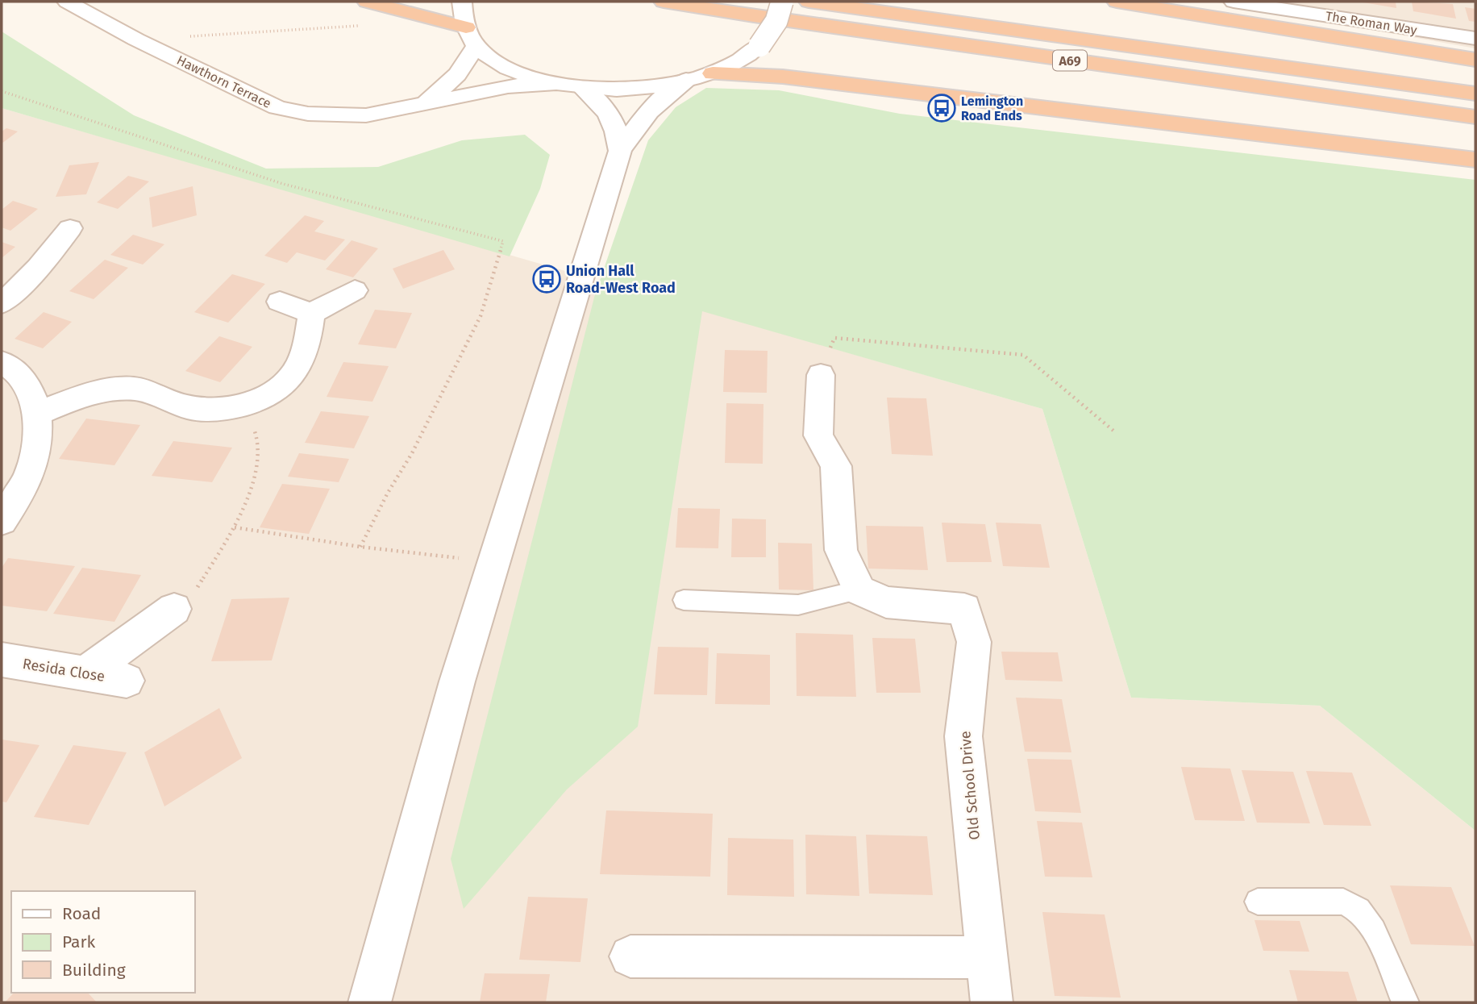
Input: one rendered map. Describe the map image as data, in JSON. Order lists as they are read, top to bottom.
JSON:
{
  "streets": {
    "highway": ["A69"],
    "street": [
      "The Roman Way",
      "Hawthorn Terrace",
      "Resida Close",
      "Old School Drive"
    ]
  },
  "places": {
    "bus stop": ["Lemington Road Ends", "Union Hall Road-West Road"]
  },
  "legend": ["Road", "Park", "Building"]
}
